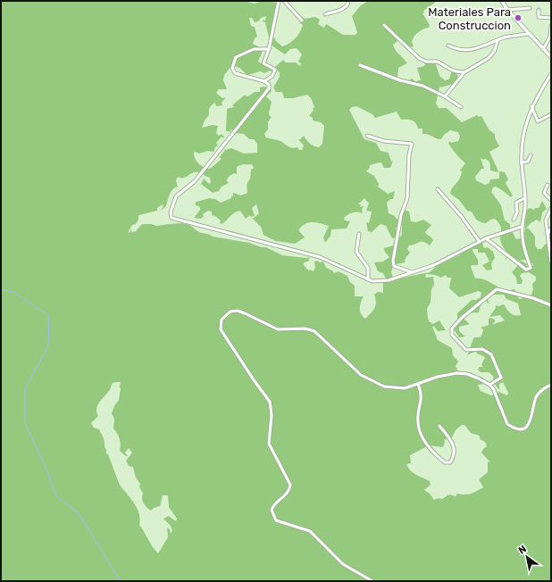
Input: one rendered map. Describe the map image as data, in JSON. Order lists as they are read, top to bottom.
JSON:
{
  "places": ["Materiales Para Construccion"],
  "north": "top left"
}
